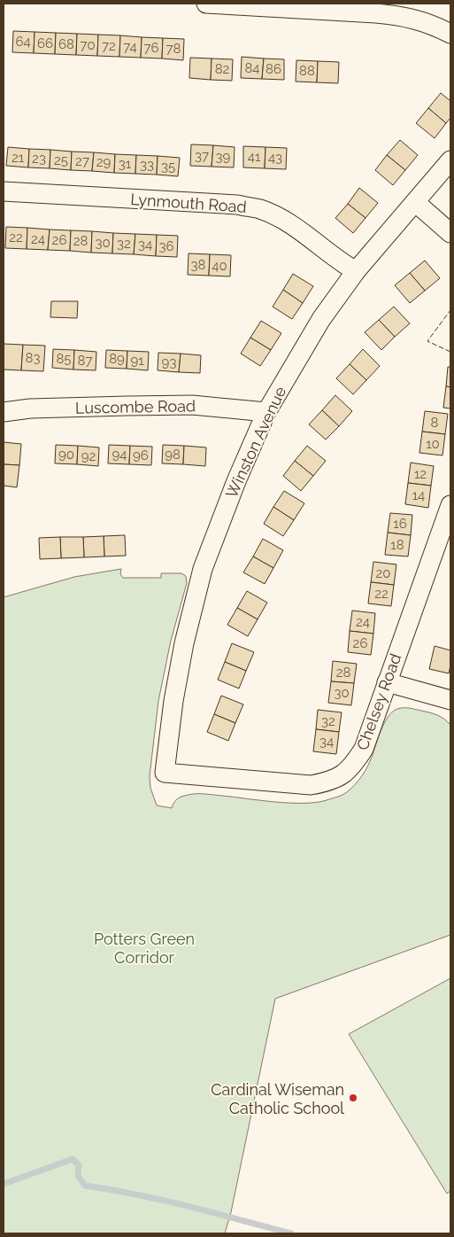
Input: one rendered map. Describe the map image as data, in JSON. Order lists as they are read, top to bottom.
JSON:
{
  "streets": {
    "street": [
      "Lynmouth Road",
      "Luscombe Road",
      "Winston Avenue",
      "Chelsey Road"
    ]
  },
  "crossings": [
    ["Lynmouth Road", "Winston Avenue"],
    ["Luscombe Road", "Winston Avenue"],
    ["Winston Avenue", "Chelsey Road"]
  ],
  "parks": ["Potters Green Corridor"],
  "places": ["Cardinal Wiseman Catholic School"],
  "house_numbers": [
    "64",
    "66",
    "68",
    "70",
    "72",
    "74",
    "76",
    "78",
    "84",
    "82",
    "86",
    "88",
    "37",
    "39",
    "41",
    "21",
    "43",
    "23",
    "25",
    "27",
    "29",
    "31",
    "33",
    "35",
    "22",
    "24",
    "26",
    "28",
    "30",
    "32",
    "34",
    "36",
    "38",
    "40",
    "83",
    "85",
    "89",
    "87",
    "91",
    "93",
    "8",
    "10",
    "90",
    "94",
    "98",
    "96",
    "92",
    "12",
    "14",
    "16",
    "18",
    "20",
    "22",
    "24",
    "26",
    "28",
    "30",
    "32",
    "34"
  ]
}
